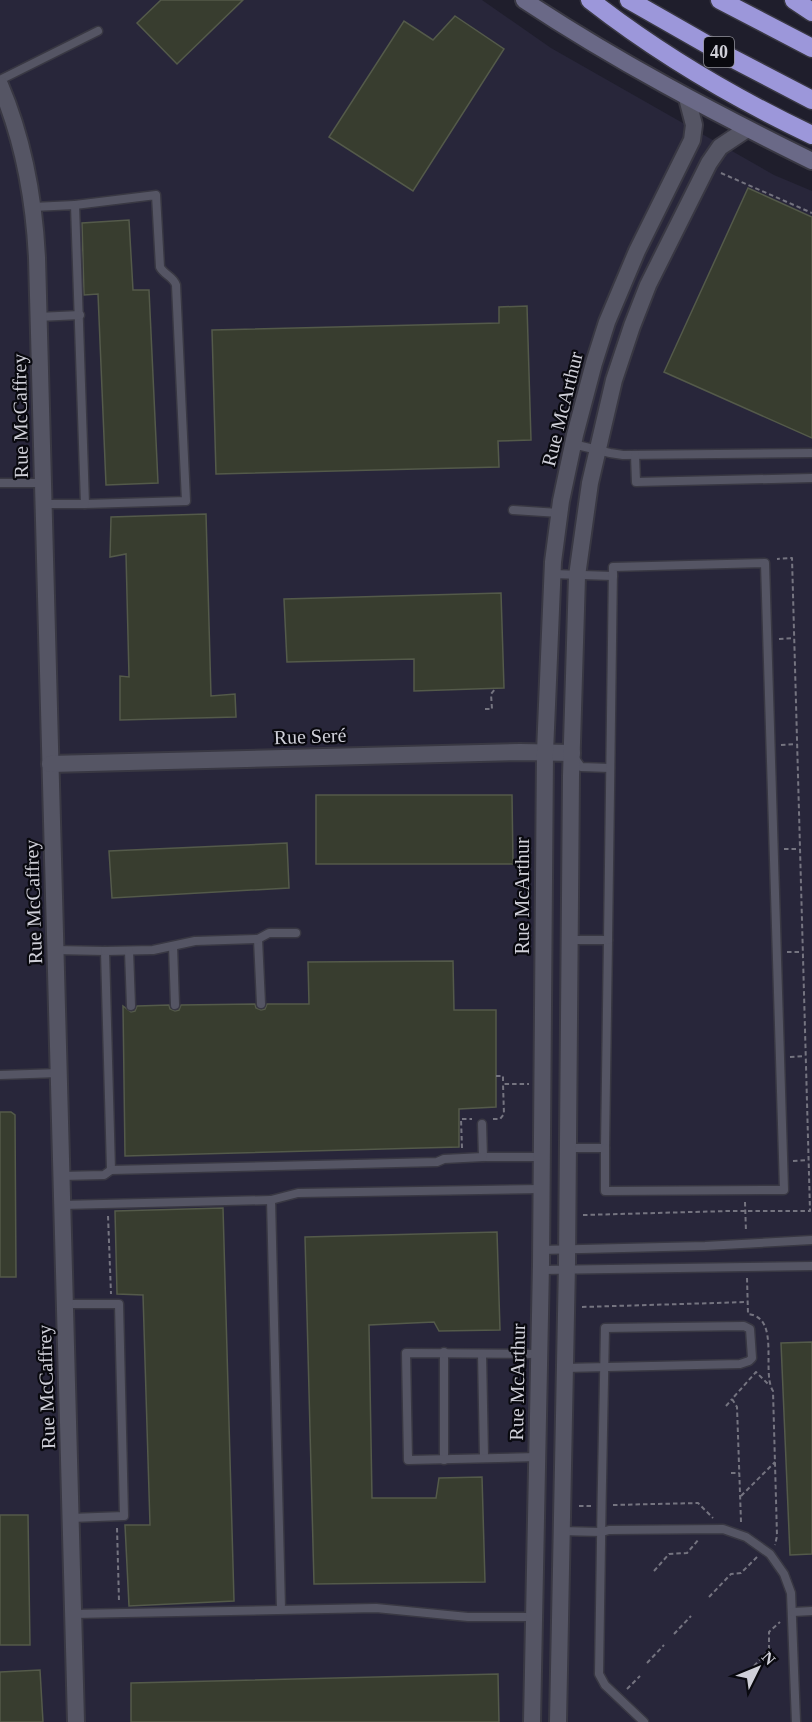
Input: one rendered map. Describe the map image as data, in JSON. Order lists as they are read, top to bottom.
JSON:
{
  "streets": {
    "highway": ["40"],
    "street": ["Rue McArthur", "Rue McCaffrey", "Rue Seré"]
  },
  "crossings": [
    ["Rue McArthur", "Rue Seré"],
    ["Rue McCaffrey", "Rue Seré"]
  ],
  "north": "top right"
}
